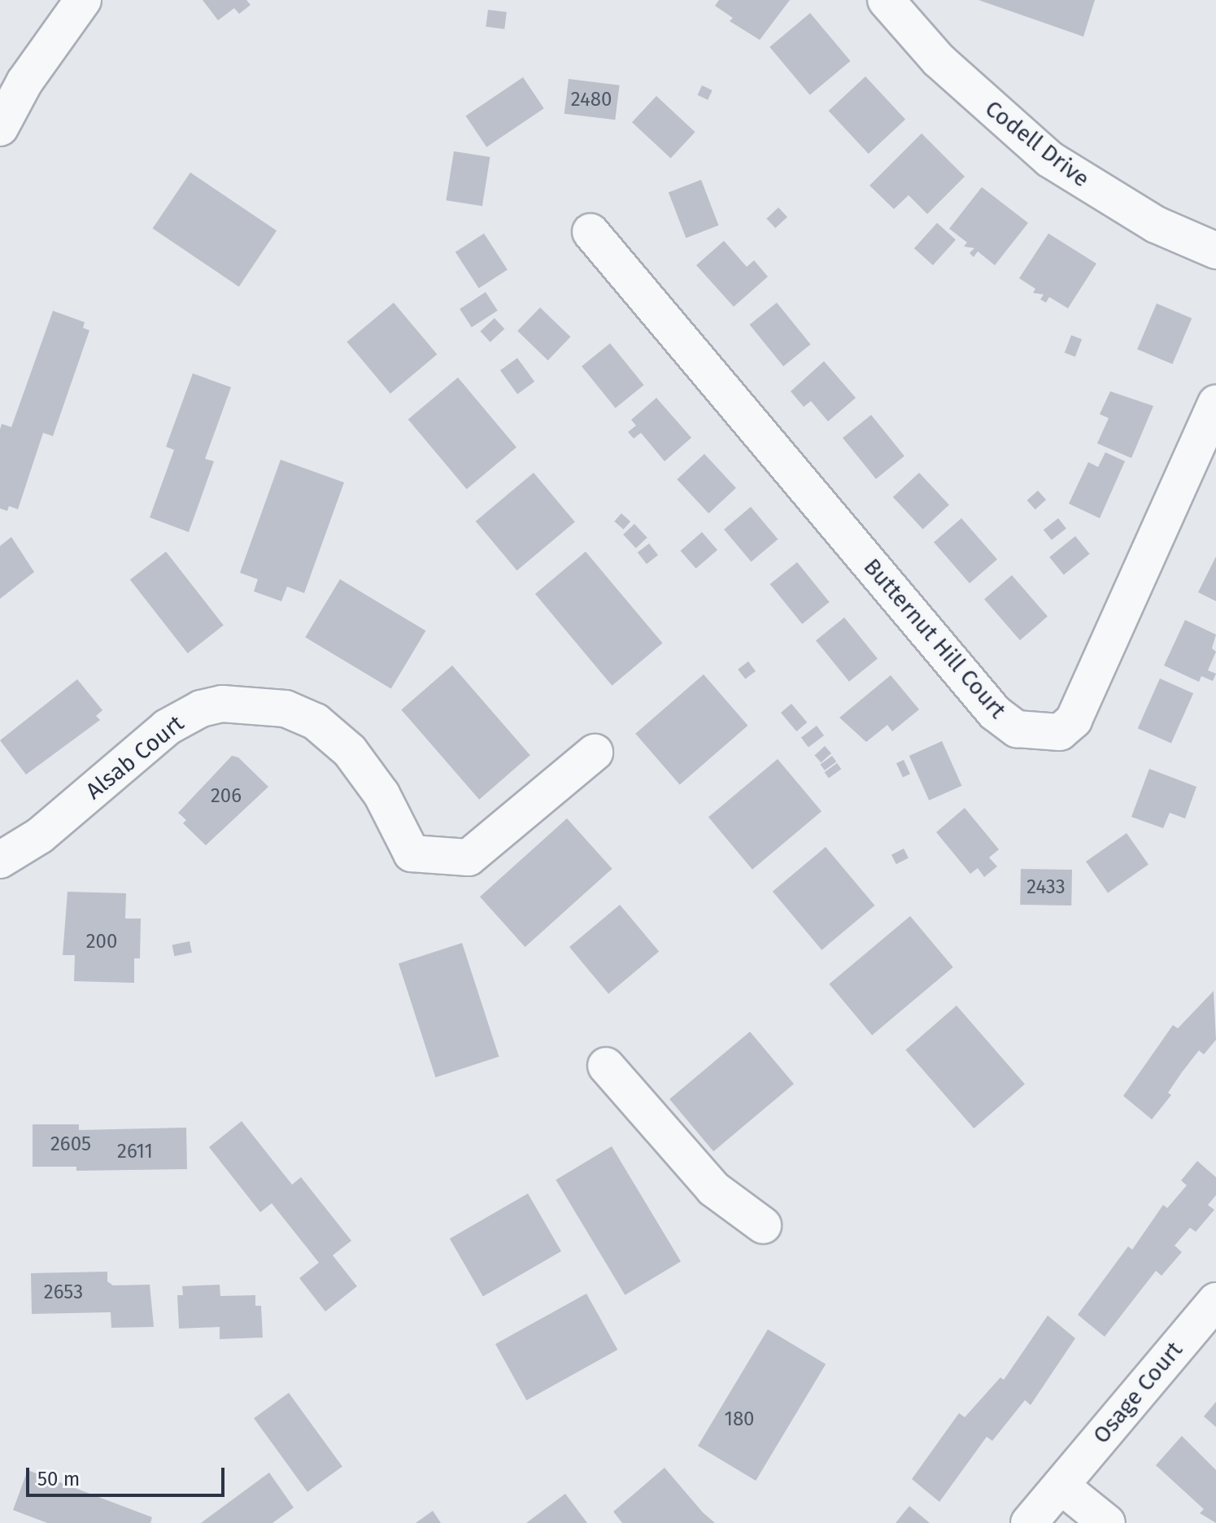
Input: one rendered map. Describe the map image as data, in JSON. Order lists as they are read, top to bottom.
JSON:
{
  "streets": {
    "street": [
      "Codell Drive",
      "Butternut Hill Court",
      "Alsab Court",
      "Osage Court"
    ]
  },
  "house_numbers": [
    "2480",
    "206",
    "2433",
    "200",
    "2605",
    "2611",
    "2653",
    "180"
  ],
  "scale_bar": "50 m"
}
